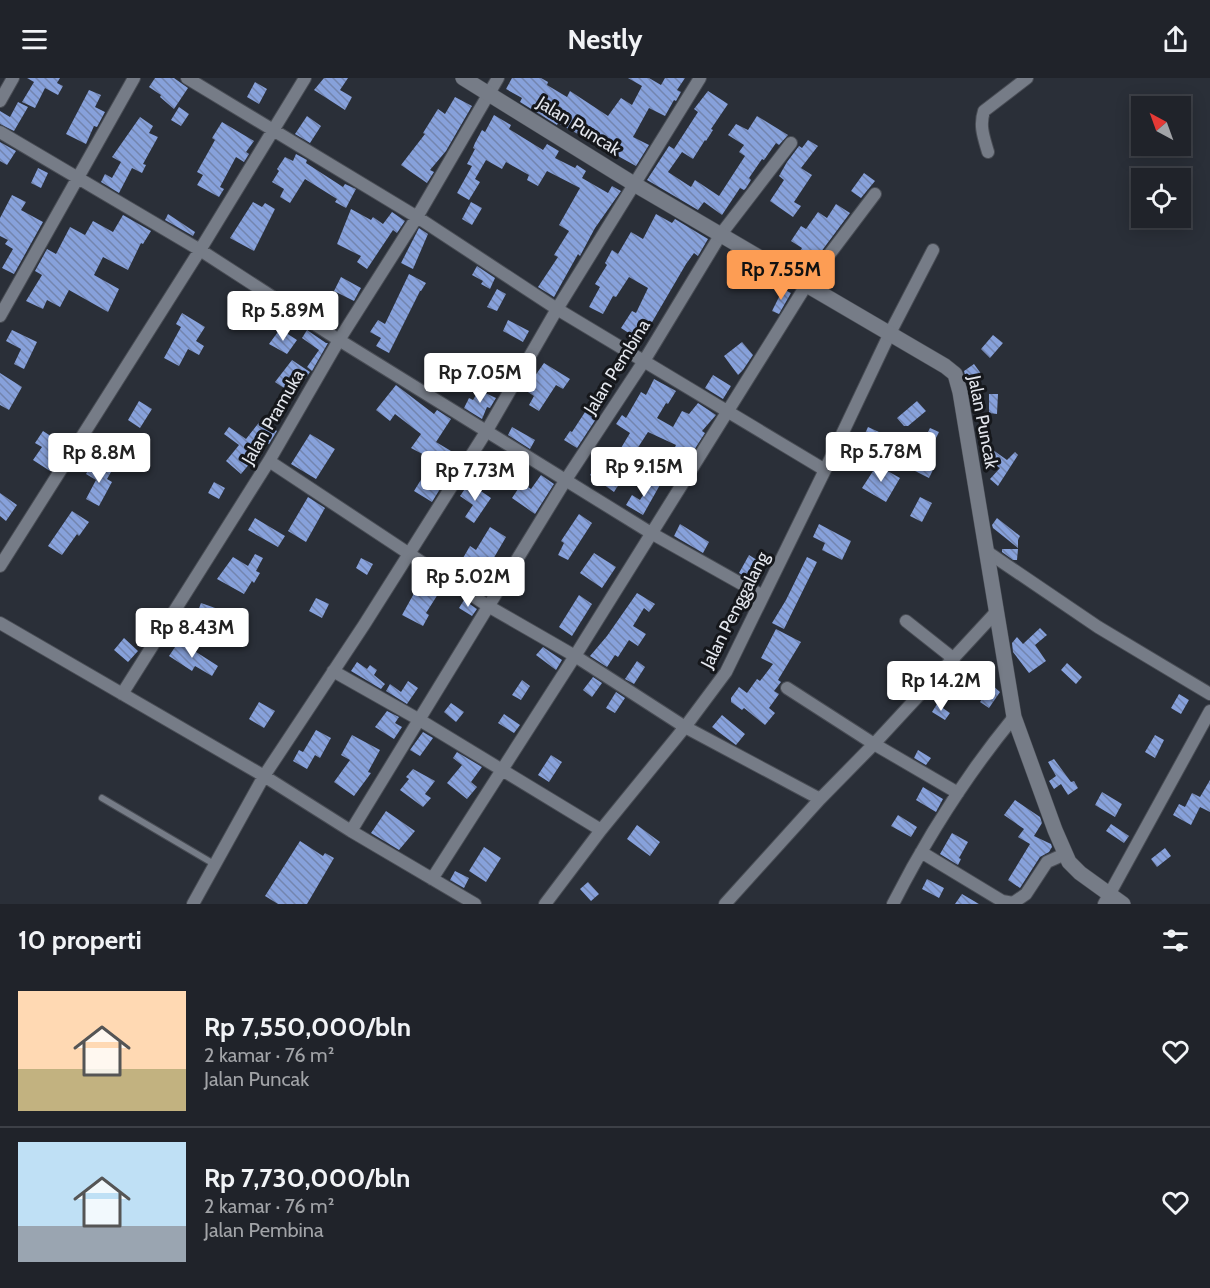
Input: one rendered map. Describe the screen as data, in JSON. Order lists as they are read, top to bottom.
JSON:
{
  "streets": {
    "street": [
      "Jalan Puncak",
      "Jalan Pembina",
      "Jalan Pramuka",
      "Jalan Penggalang"
    ]
  },
  "crossings": [
    ["Jalan Puncak", "Jalan Pembina"],
    ["Jalan Puncak", "Jalan Pramuka"],
    ["Jalan Puncak", "Jalan Penggalang"]
  ],
  "north": "top left",
  "page": {
    "header": "Nestly",
    "price": [
      "Rp 7.55M",
      "Rp 5.89M",
      "Rp 7.05M",
      "Rp 5.78M",
      "Rp 8.8M",
      "Rp 9.15M",
      "Rp 7.73M",
      "Rp 5.02M",
      "Rp 8.43M",
      "Rp 14.2M"
    ],
    "heading": "10 properti",
    "list": [
      {
        "name": "Rp 7,550,000/bln",
        "note": "2 kamar · 76 m² · Jalan Puncak"
      },
      {
        "name": "Rp 7,730,000/bln",
        "note": "2 kamar · 76 m² · Jalan Pembina"
      }
    ]
  }
}
